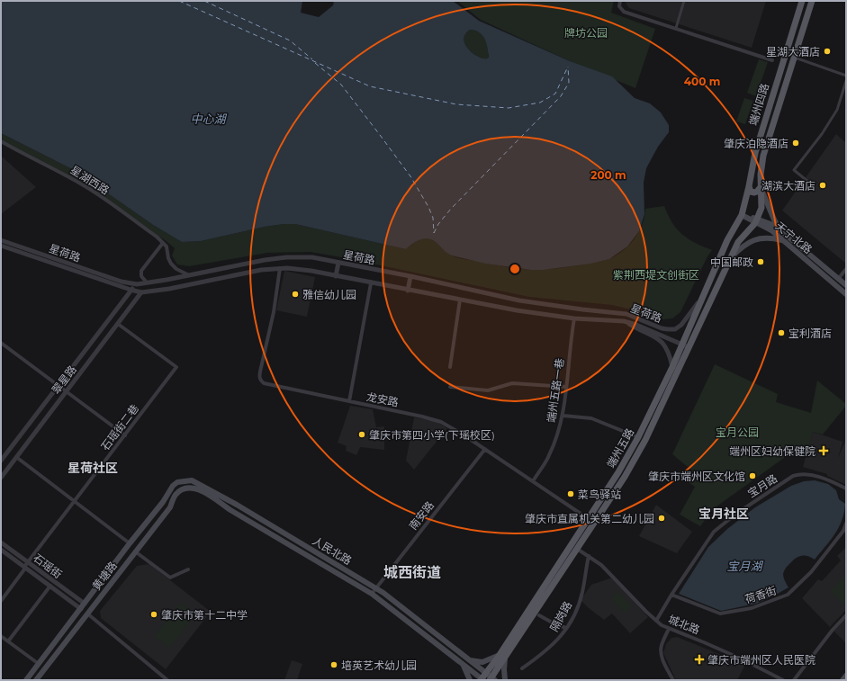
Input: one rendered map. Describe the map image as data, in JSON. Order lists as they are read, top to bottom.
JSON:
{
  "streets": {
    "main road": [
      "端州四路",
      "天宁北路",
      "端州五路",
      "人民北路",
      "黄塘路"
    ],
    "street": [
      "星湖西路",
      "星荷路",
      "翠星路",
      "端州五路一巷",
      "龙安路",
      "石瑶街二巷",
      "宝月路",
      "南安路",
      "石瑶街",
      "荷香街",
      "隔岗路",
      "城北路"
    ]
  },
  "crossings": [
    ["端州四路", "天宁北路"],
    ["端州四路", "端州五路"],
    ["天宁北路", "端州五路"],
    ["星荷路", "翠星路"],
    ["星荷路", "端州五路一巷"],
    ["星荷路", "龙安路"],
    ["星荷路", "端州五路"],
    ["翠星路", "石瑶街二巷"],
    ["端州五路一巷", "龙安路"],
    ["龙安路", "端州五路"],
    ["龙安路", "南安路"],
    ["石瑶街二巷", "石瑶街"],
    ["端州五路", "人民北路"],
    ["端州五路", "城北路"],
    ["宝月路", "荷香街"],
    ["宝月路", "城北路"],
    ["南安路", "人民北路"],
    ["人民北路", "黄塘路"],
    ["石瑶街", "黄塘路"],
    ["隔岗路", "城北路"]
  ],
  "districts": ["星荷社区", "宝月社区", "城西街道"],
  "water": ["中心湖", "宝月湖"],
  "parks": ["牌坊公园", "紫荆西堤文创街区", "宝月公园"],
  "places": {
    "other": [
      "星湖大酒店",
      "肇庆泊隐酒店",
      "湖滨大酒店",
      "中国邮政",
      "雅信幼儿园",
      "宝利酒店",
      "肇庆市第四小学(下瑶校区)",
      "肇庆市端州区文化馆",
      "菜鸟驿站",
      "肇庆市直属机关第二幼儿园",
      "肇庆市第十二中学",
      "培英艺术幼儿园"
    ],
    "health": ["端州区妇幼保健院", "肇庆市端州区人民医院"]
  },
  "rings": ["400 m", "200 m"]
}
